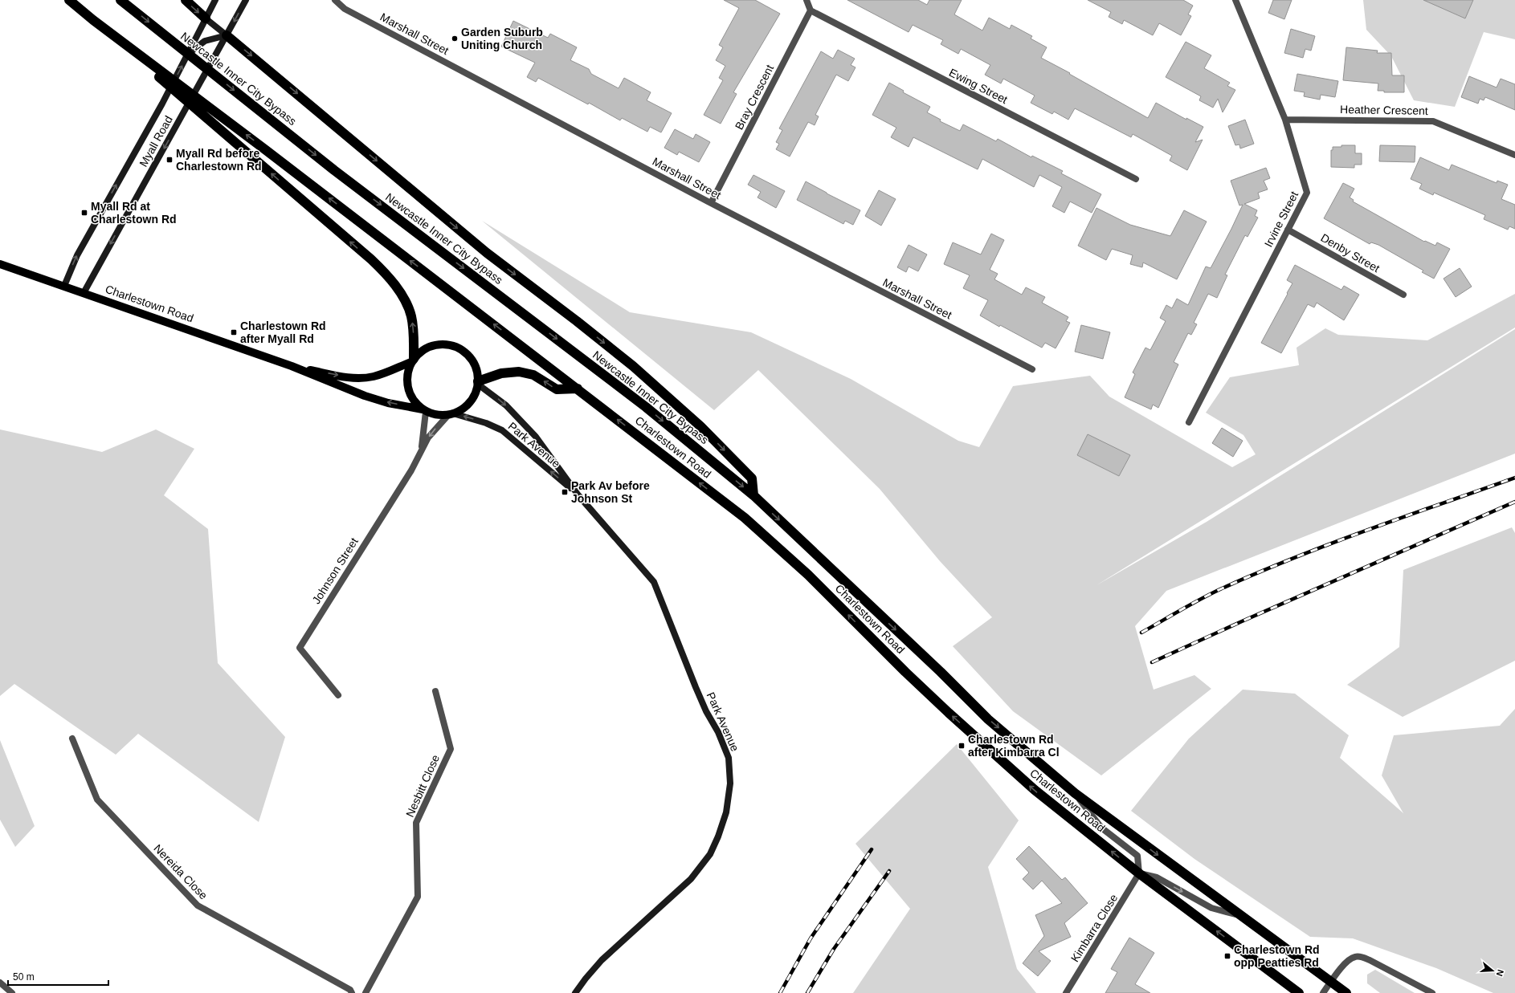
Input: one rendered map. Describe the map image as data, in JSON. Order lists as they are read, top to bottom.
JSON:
{
  "streets": {
    "highway": ["Newcastle Inner City Bypass", "Charlestown Road"],
    "main road": ["Myall Road", "Park Avenue"],
    "street": [
      "Marshall Street",
      "Ewing Street",
      "Bray Crescent",
      "Heather Crescent",
      "Irvine Street",
      "Denby Street",
      "Johnson Street",
      "Nesbitt Close",
      "Nereida Close",
      "Kimbarra Close"
    ]
  },
  "crossings": [
    ["Marshall Street", "Bray Crescent"],
    ["Newcastle Inner City Bypass", "Charlestown Road"],
    ["Ewing Street", "Bray Crescent"],
    ["Heather Crescent", "Irvine Street"],
    ["Myall Road", "Charlestown Road"],
    ["Irvine Street", "Denby Street"],
    ["Charlestown Road", "Park Avenue"],
    ["Charlestown Road", "Johnson Street"],
    ["Charlestown Road", "Kimbarra Close"],
    ["Park Avenue", "Johnson Street"]
  ],
  "places": {
    "other": ["Garden Suburb Uniting Church"],
    "transit": [
      "Myall Rd before Charlestown Rd",
      "Myall Rd at Charlestown Rd",
      "Charlestown Rd after Myall Rd",
      "Park Av before Johnson St",
      "Charlestown Rd after Kimbarra Cl",
      "Charlestown Rd opp Peatties Rd"
    ]
  },
  "scale_bar": "50 m",
  "north": "right"
}
